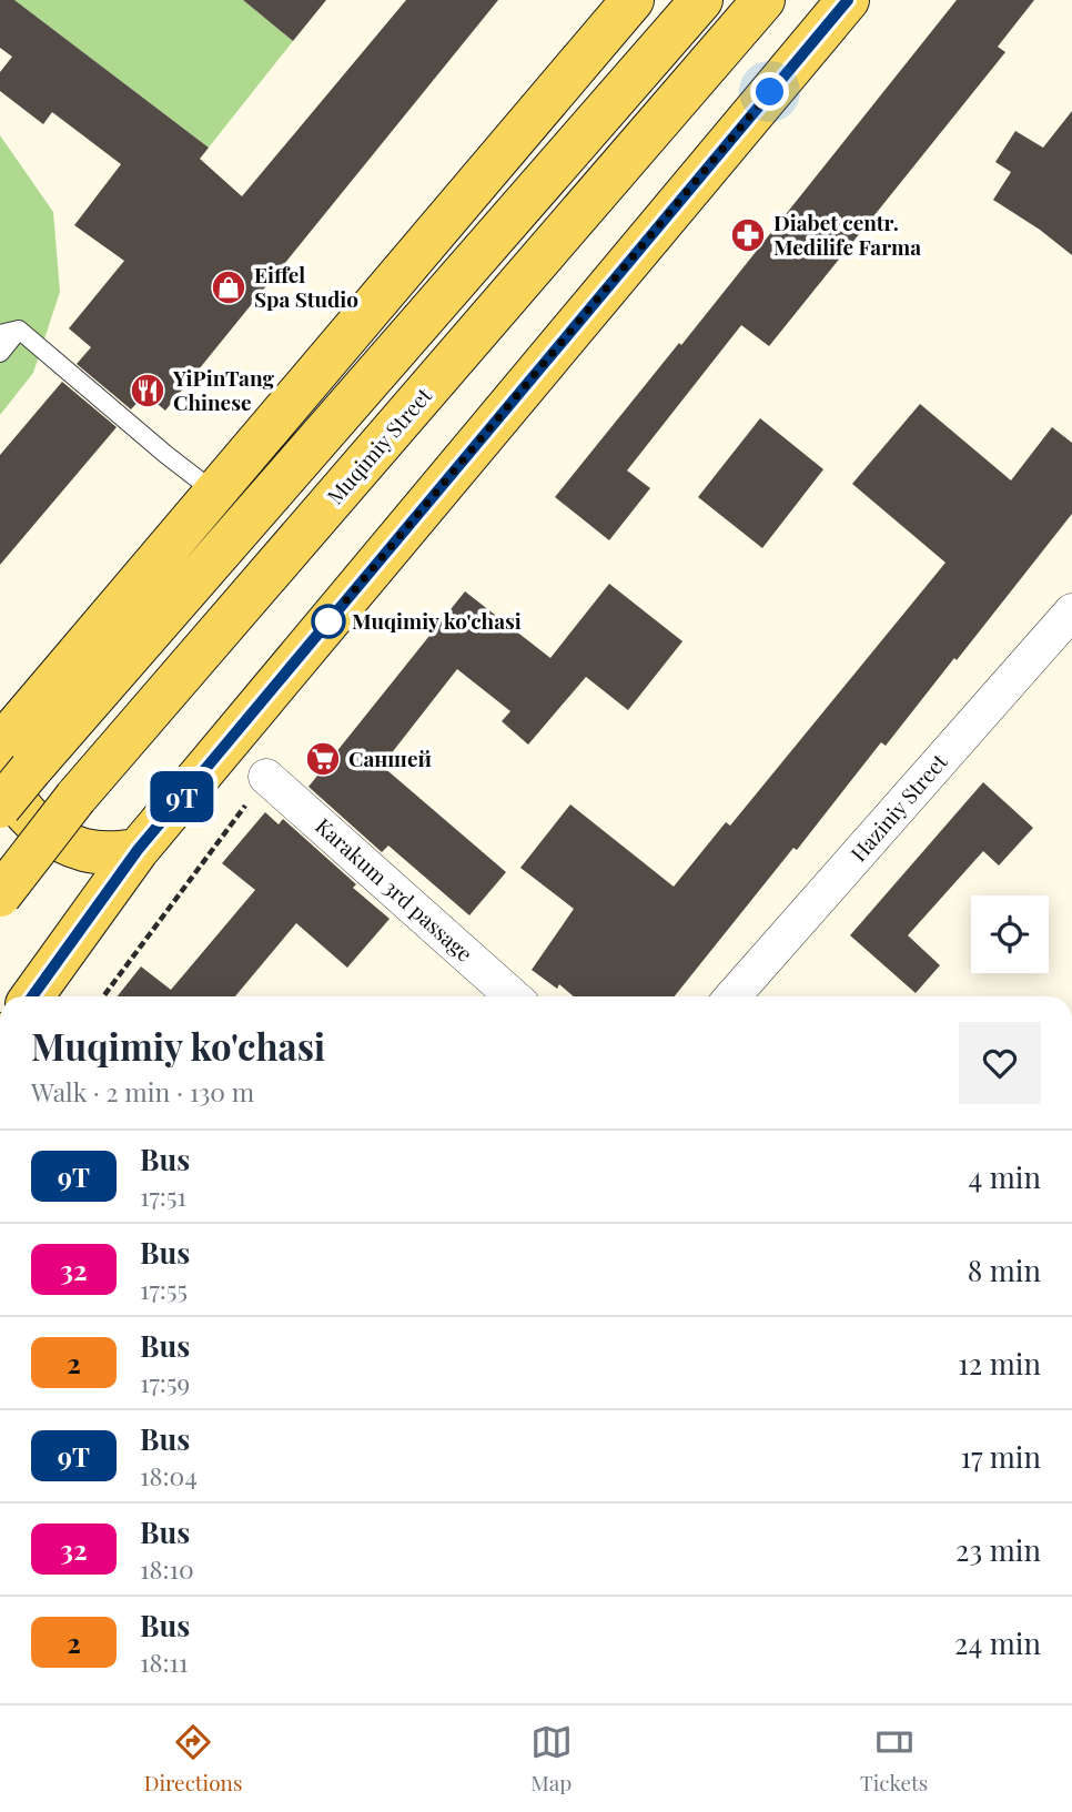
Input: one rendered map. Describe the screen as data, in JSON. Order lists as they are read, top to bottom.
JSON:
{
  "streets": {
    "main road": ["Muqimiy Street"],
    "street": ["Haziniy Street", "Karakum 3rd passage"]
  },
  "places": {
    "pharmacy": ["Diabet centr. Medilife Farma"],
    "shop": ["Eiffel Spa Studio"],
    "restaurant": ["YiPinTang Chinese"],
    "other": ["Muqimiy ko'chasi"],
    "supermarket": ["Саншей"]
  },
  "lines": ["bus line 9Т"],
  "page": {
    "on_map": "9Т",
    "heading": ["Muqimiy ko'chasi", "Walk · 2 min · 130 m"],
    "list": [
      {
        "mark": "9Т",
        "name": "Bus",
        "note": "17:51",
        "value": "4 min"
      },
      {
        "mark": "32",
        "name": "Bus",
        "note": "17:55",
        "value": "8 min"
      },
      {
        "mark": "2",
        "name": "Bus",
        "note": "17:59",
        "value": "12 min"
      },
      {
        "mark": "9Т",
        "name": "Bus",
        "note": "18:04",
        "value": "17 min"
      },
      {
        "mark": "32",
        "name": "Bus",
        "note": "18:10",
        "value": "23 min"
      },
      {
        "mark": "2",
        "name": "Bus",
        "note": "18:11",
        "value": "24 min"
      }
    ],
    "tabs": ["Directions", "Map", "Tickets"]
  }
}
